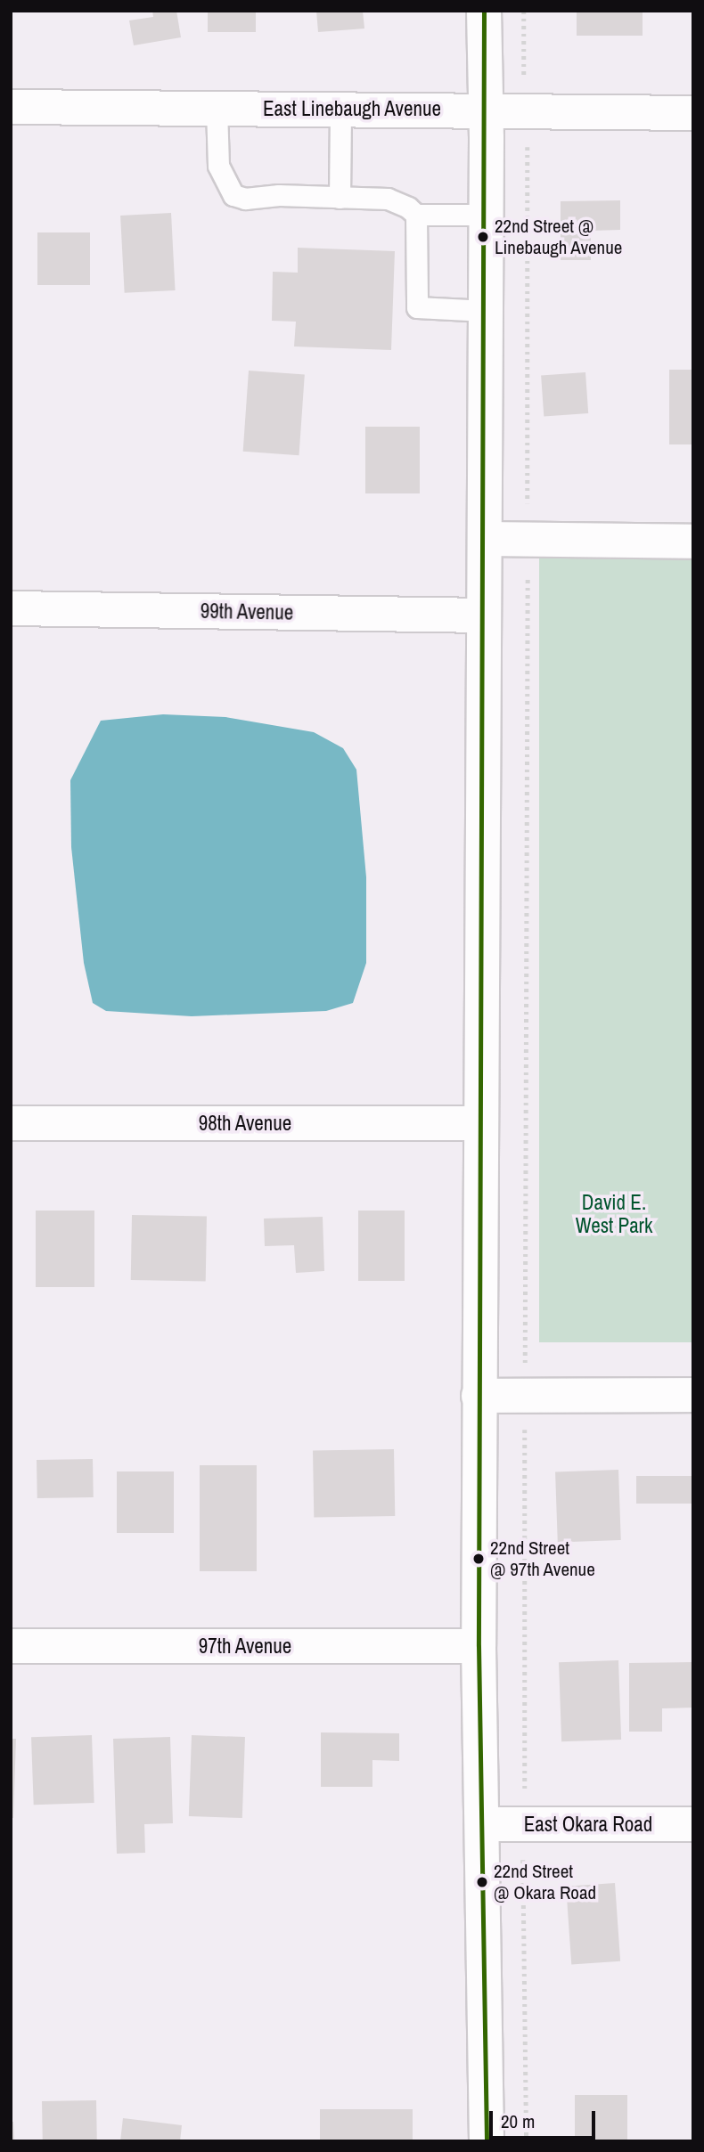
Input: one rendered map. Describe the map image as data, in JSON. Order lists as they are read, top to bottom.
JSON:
{
  "streets": {
    "street": [
      "East Linebaugh Avenue",
      "99th Avenue",
      "98th Avenue",
      "97th Avenue",
      "East Okara Road"
    ]
  },
  "parks": ["David E. West Park"],
  "places": ["22nd Street @ Linebaugh Avenue", "22nd Street @ 97th Avenue", "22nd Street @ Okara Road"],
  "scale_bar": "20 m"
}
